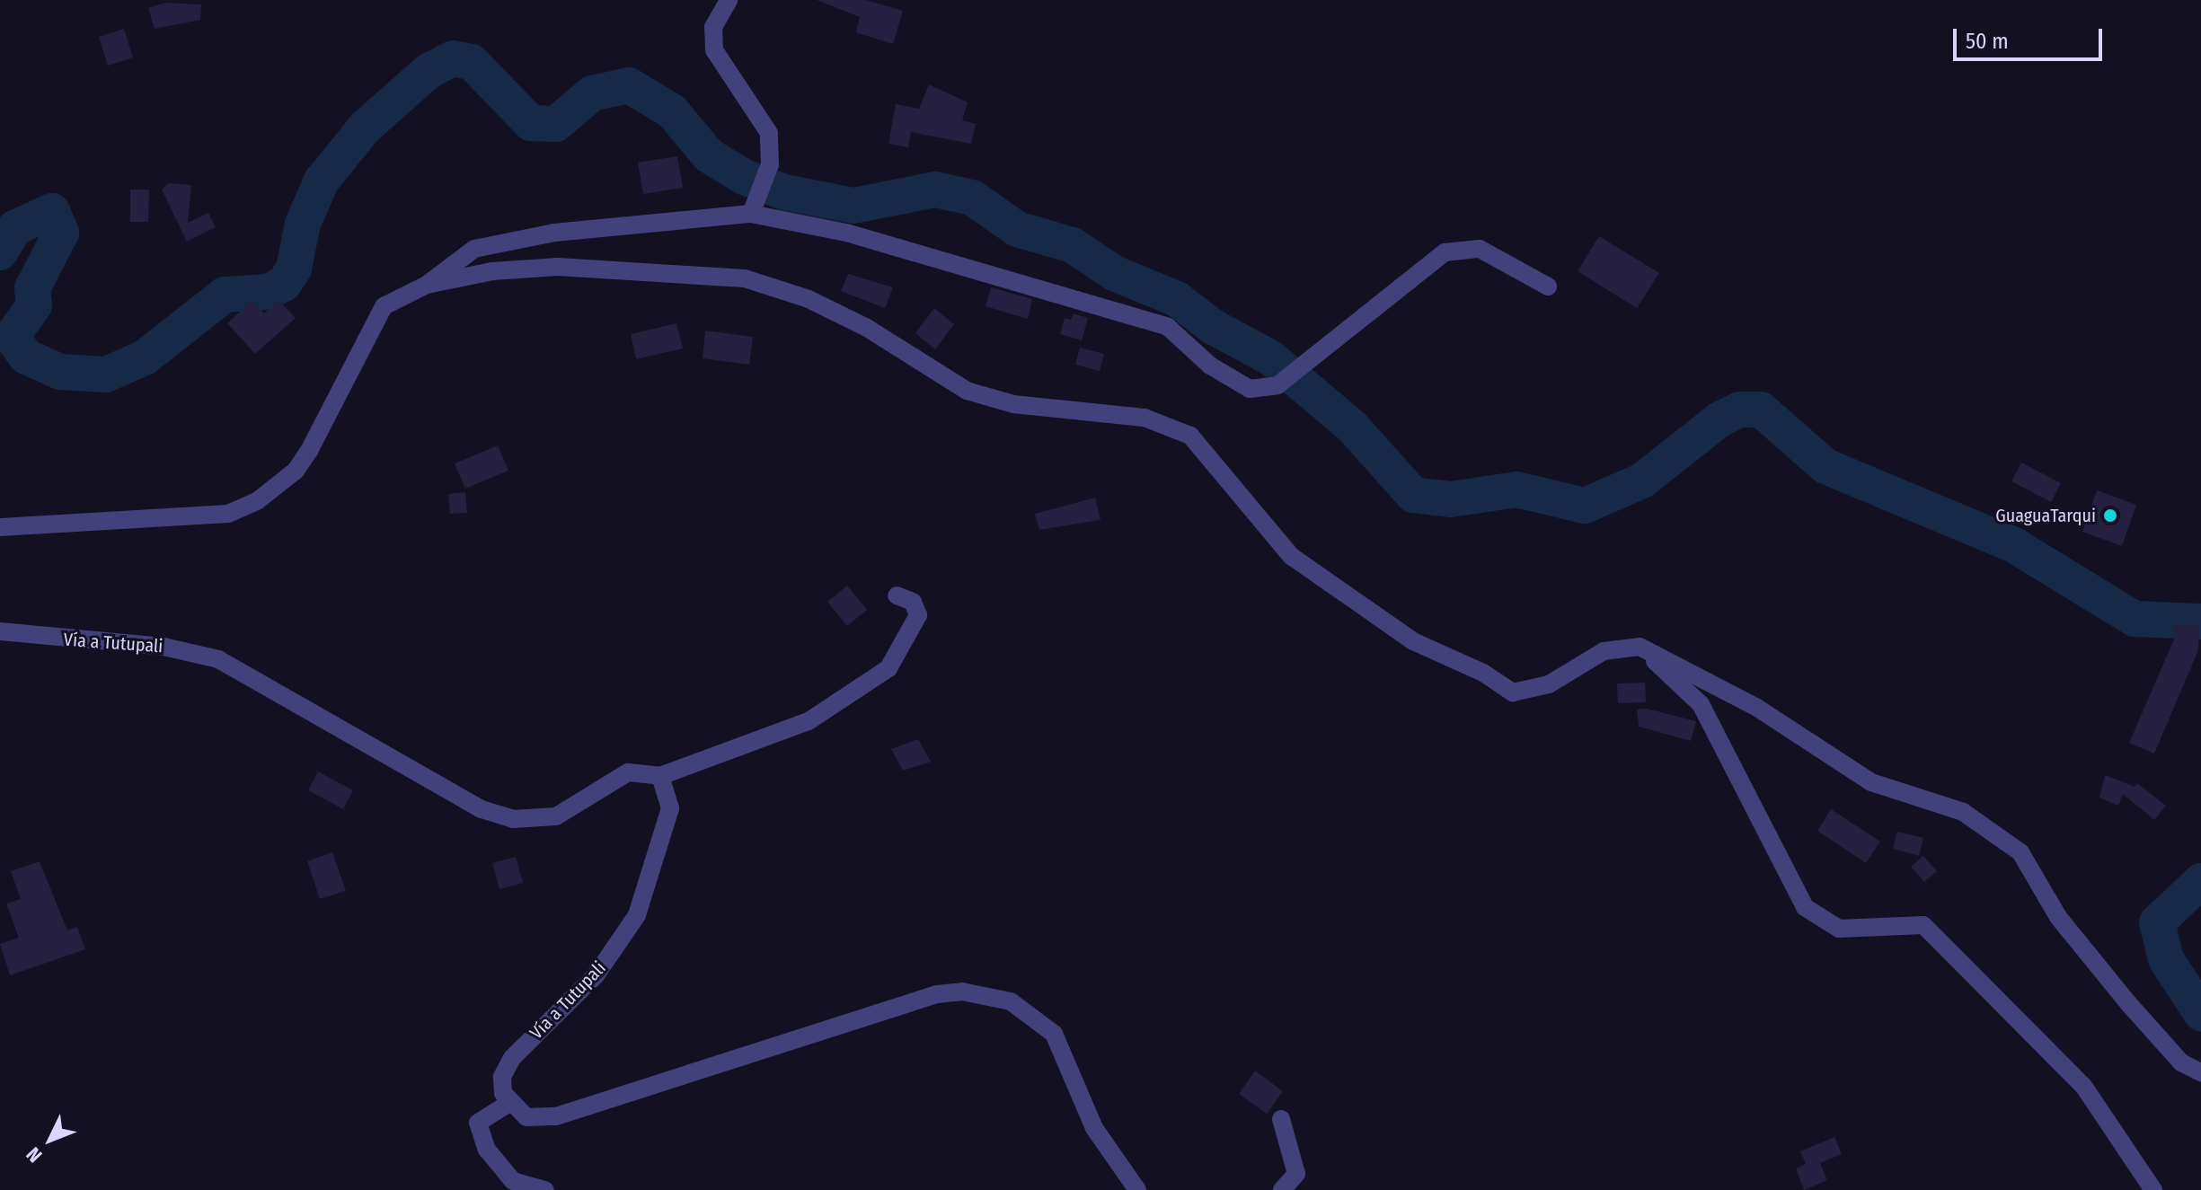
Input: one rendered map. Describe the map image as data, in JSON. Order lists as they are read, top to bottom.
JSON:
{
  "streets": {
    "street": ["Vía a Tutupali"]
  },
  "places": ["GuaguaTarqui"],
  "scale_bar": "50 m",
  "north": "bottom left"
}
